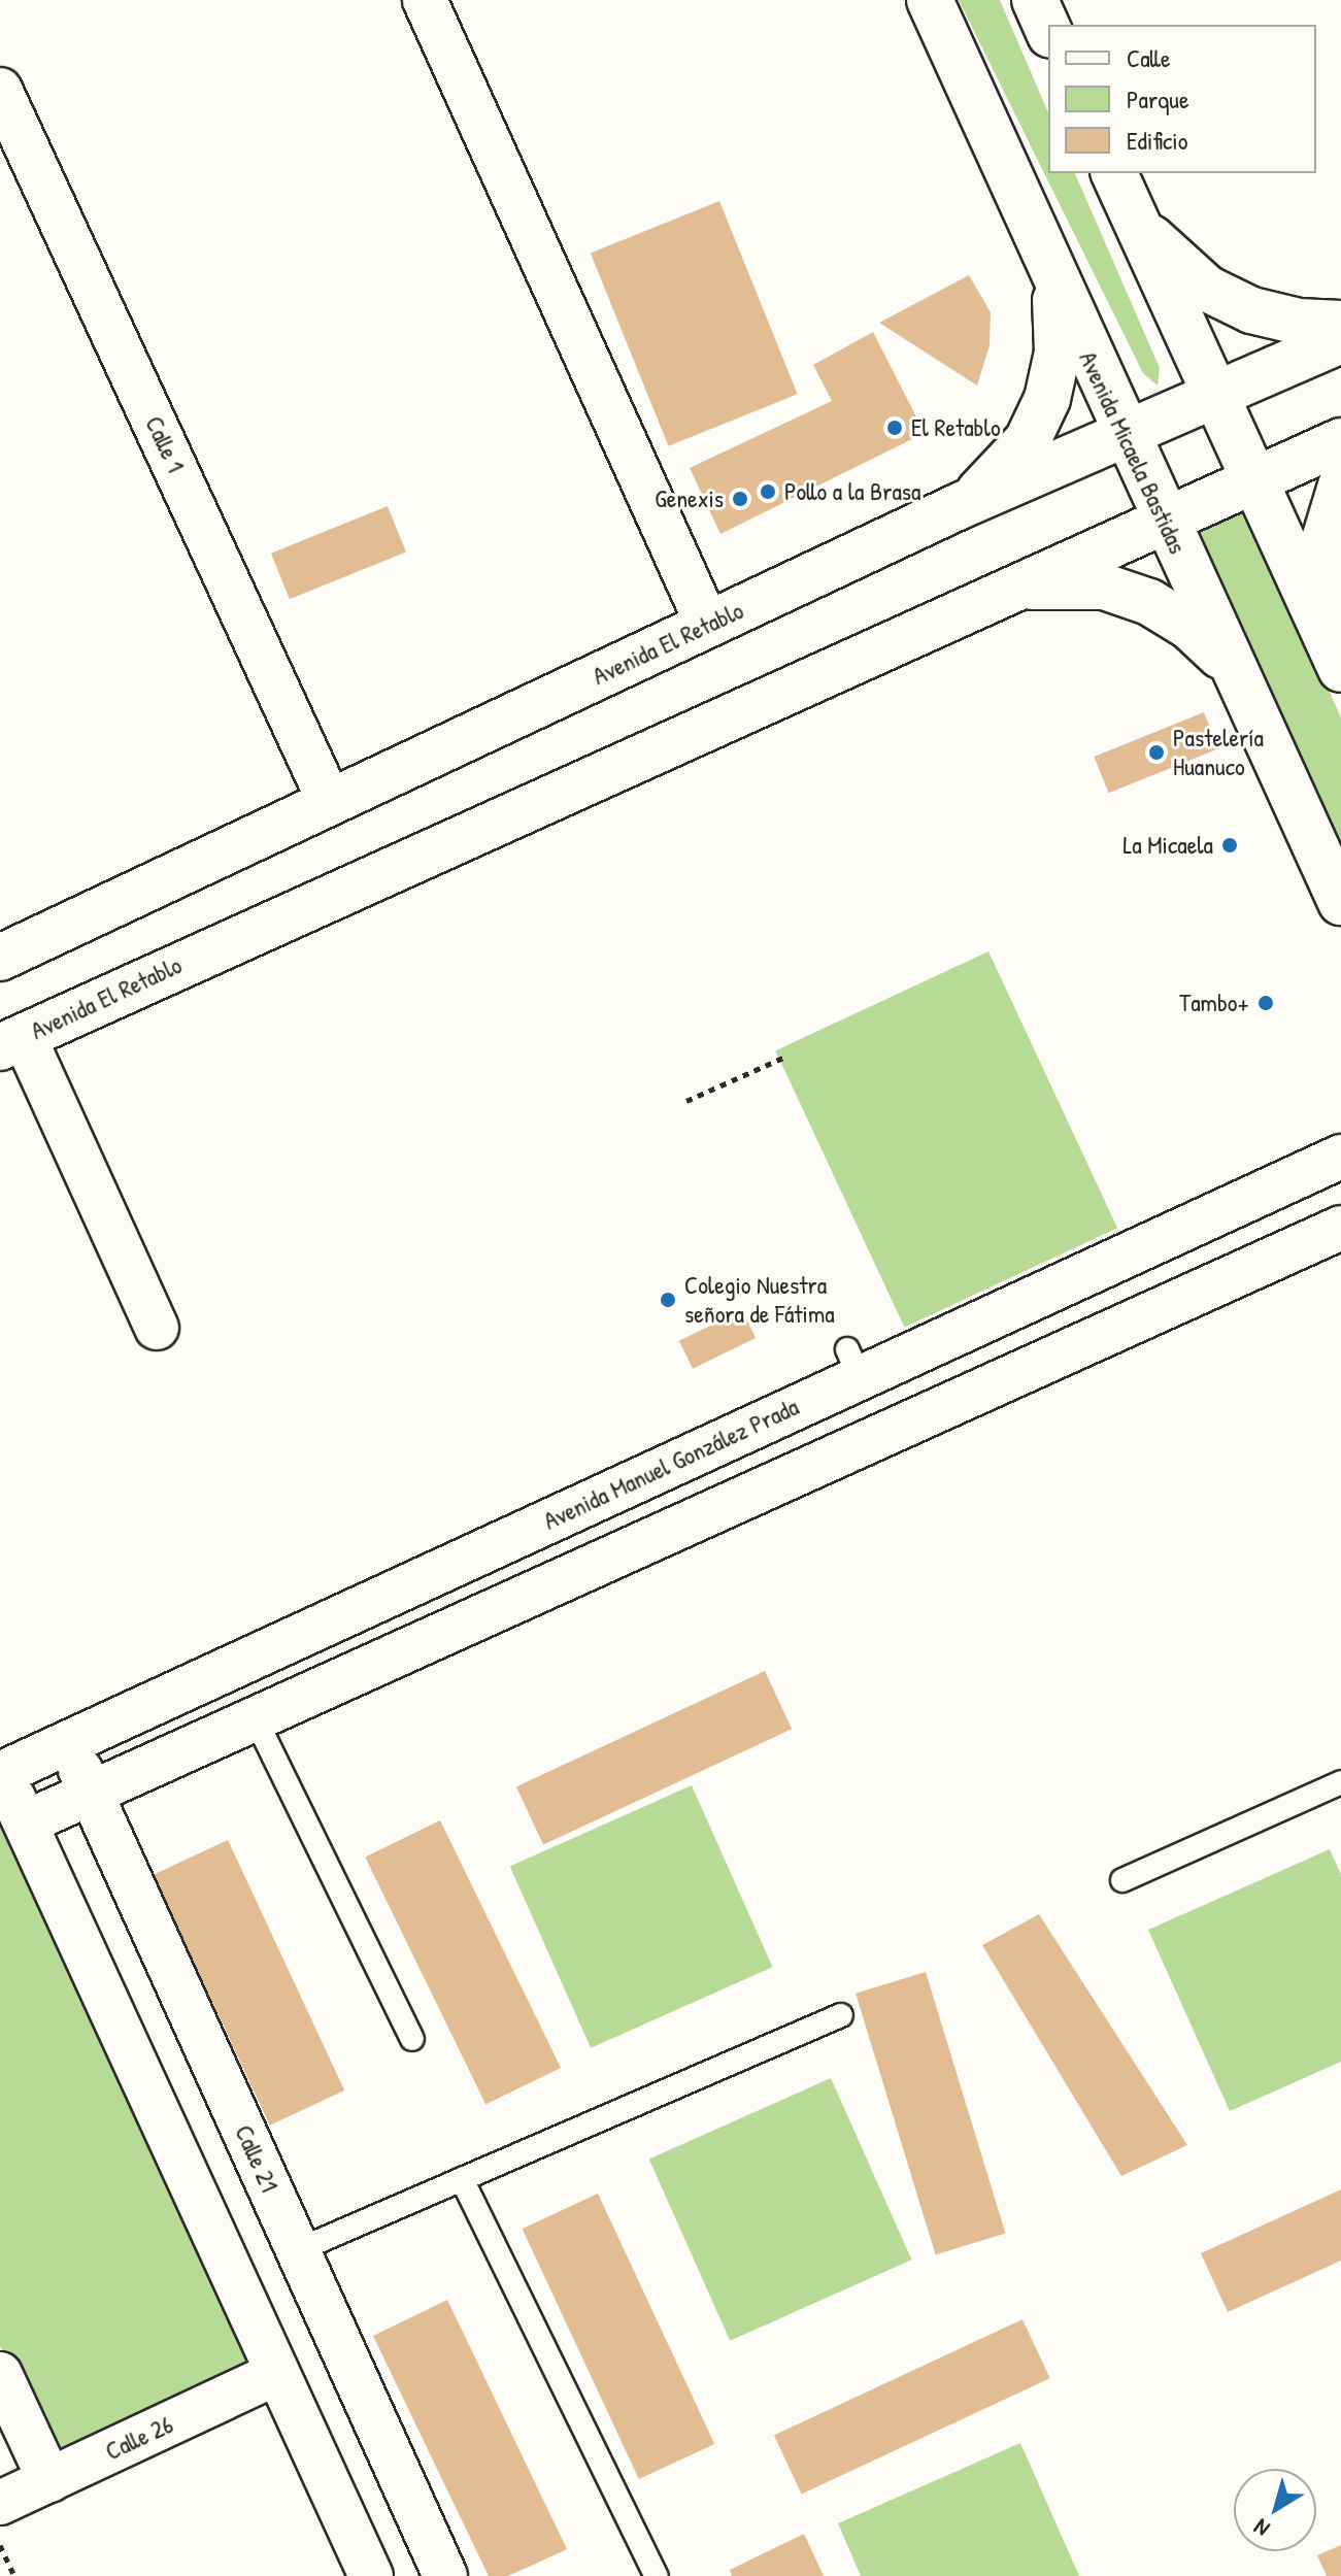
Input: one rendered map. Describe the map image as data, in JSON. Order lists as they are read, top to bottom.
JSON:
{
  "streets": {
    "main road": ["Avenida Micaela Bastidas", "Avenida El Retablo"],
    "street": [
      "Calle 1",
      "Avenida Manuel González Prada",
      "Calle 21",
      "Calle 26"
    ]
  },
  "crossings": [
    ["Calle 1", "Avenida El Retablo"],
    ["Avenida Micaela Bastidas", "Avenida El Retablo"],
    ["Avenida Manuel González Prada", "Calle 21"]
  ],
  "places": [
    "El Retablo",
    "Pollo a la Brasa",
    "Genexis",
    "Pastelería Huanuco",
    "La Micaela",
    "Tambo+",
    "Colegio Nuestra señora de Fátima"
  ],
  "legend": ["Calle", "Parque", "Edificio"],
  "north": "bottom left"
}
